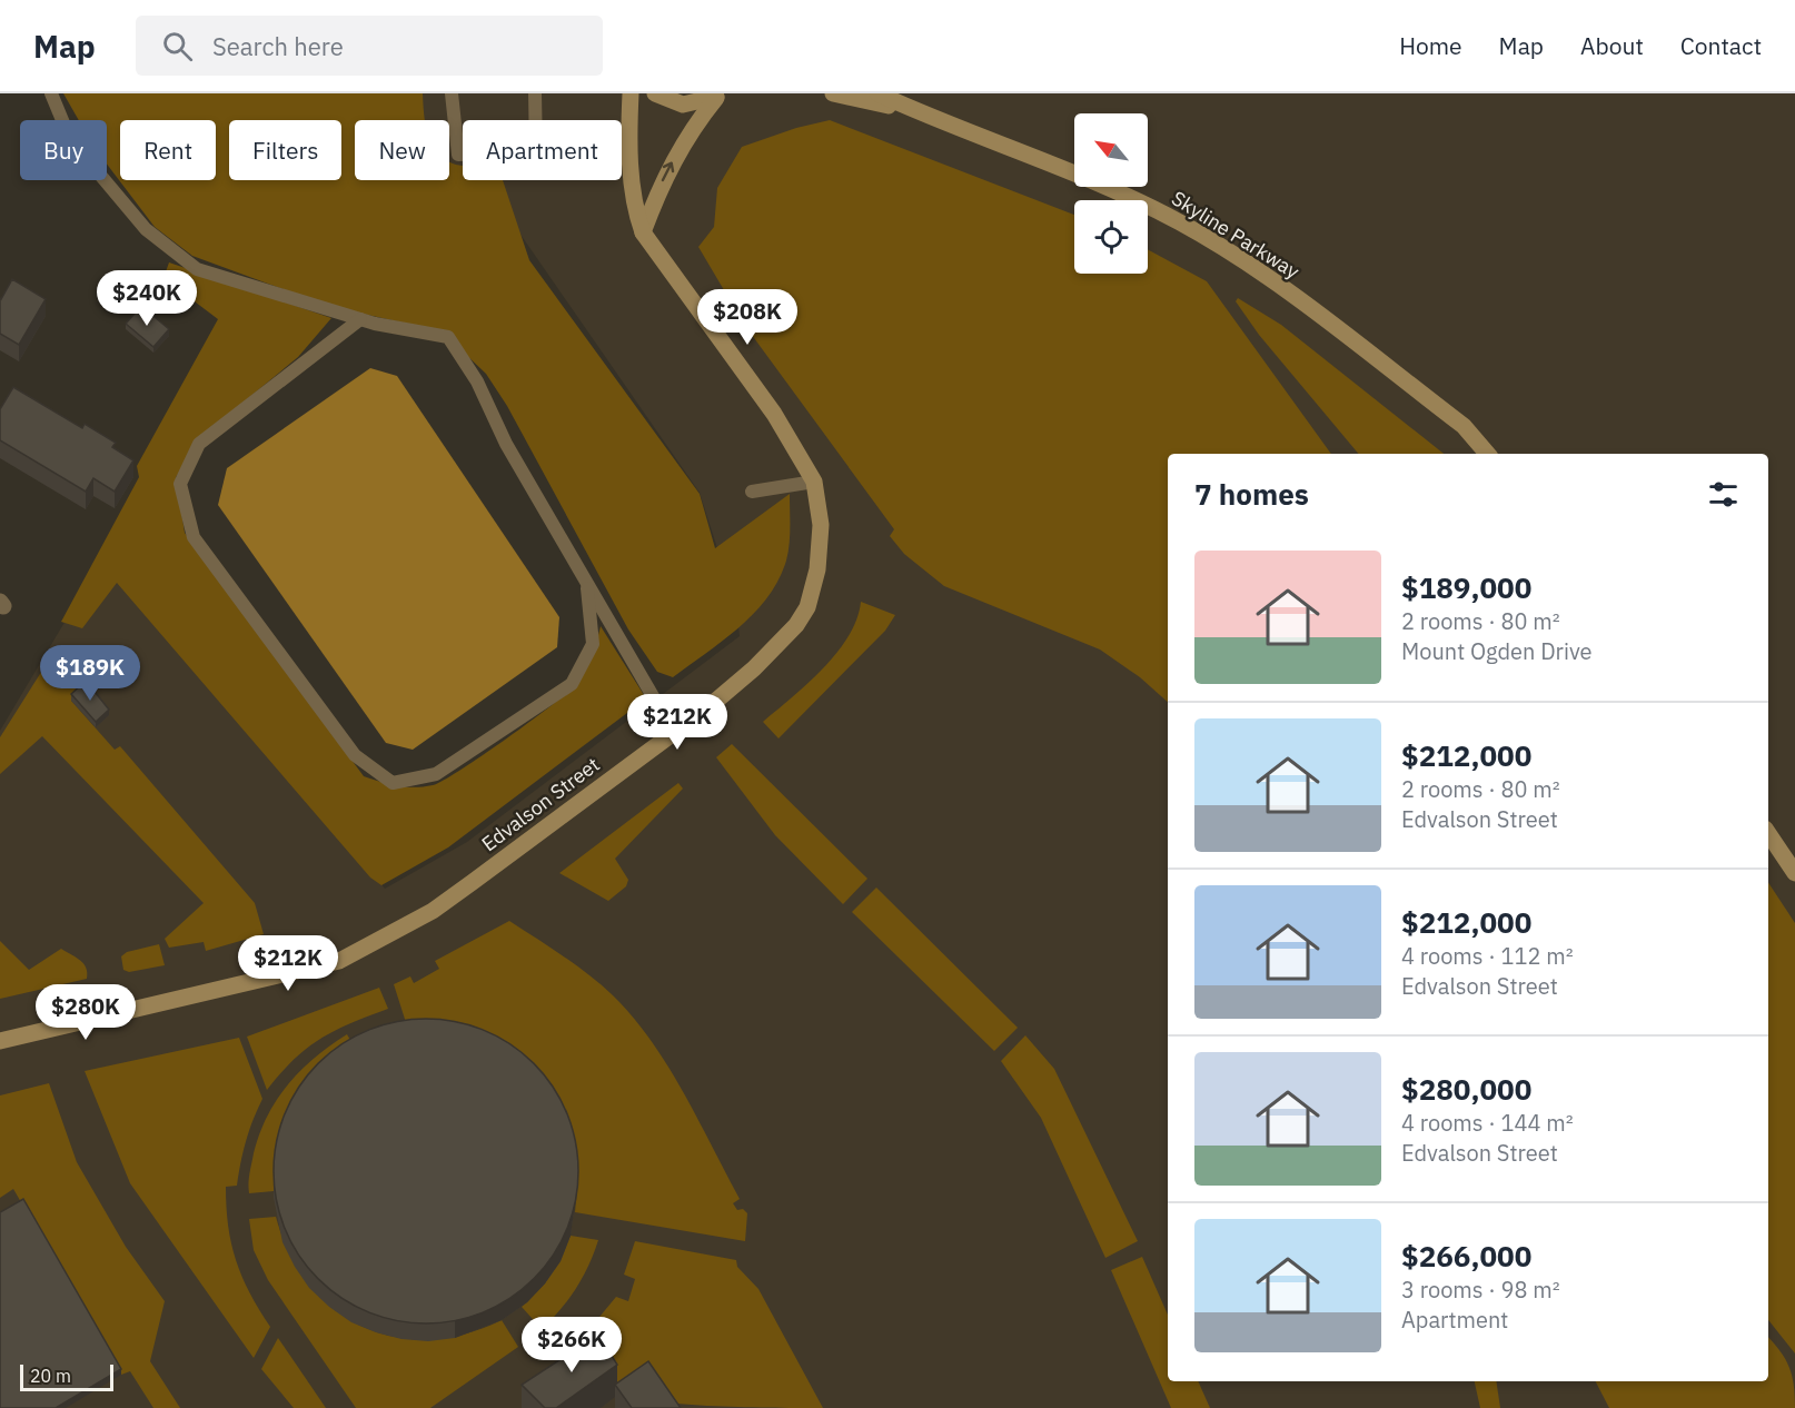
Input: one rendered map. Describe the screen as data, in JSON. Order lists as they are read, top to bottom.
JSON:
{
  "streets": {
    "street": ["Skyline Parkway", "Edvalson Street"]
  },
  "scale_bar": "20 m",
  "north": "top left",
  "page": {
    "header": "Map",
    "search": "Search here",
    "nav": [
      "Home",
      "Map",
      "About",
      "Contact"
    ],
    "chip": [
      "Buy",
      "Rent",
      "Filters",
      "New",
      "Apartment"
    ],
    "price": [
      "$240K",
      "$208K",
      "$189K",
      "$212K",
      "$212K",
      "$280K",
      "$266K"
    ],
    "heading": "7 homes",
    "list": [
      {
        "name": "$189,000",
        "note": "2 rooms · 80 m² · Mount Ogden Drive"
      },
      {
        "name": "$212,000",
        "note": "2 rooms · 80 m² · Edvalson Street"
      },
      {
        "name": "$212,000",
        "note": "4 rooms · 112 m² · Edvalson Street"
      },
      {
        "name": "$280,000",
        "note": "4 rooms · 144 m² · Edvalson Street"
      },
      {
        "name": "$266,000",
        "note": "3 rooms · 98 m² · Apartment"
      }
    ],
    "scale": "20 m"
  }
}
